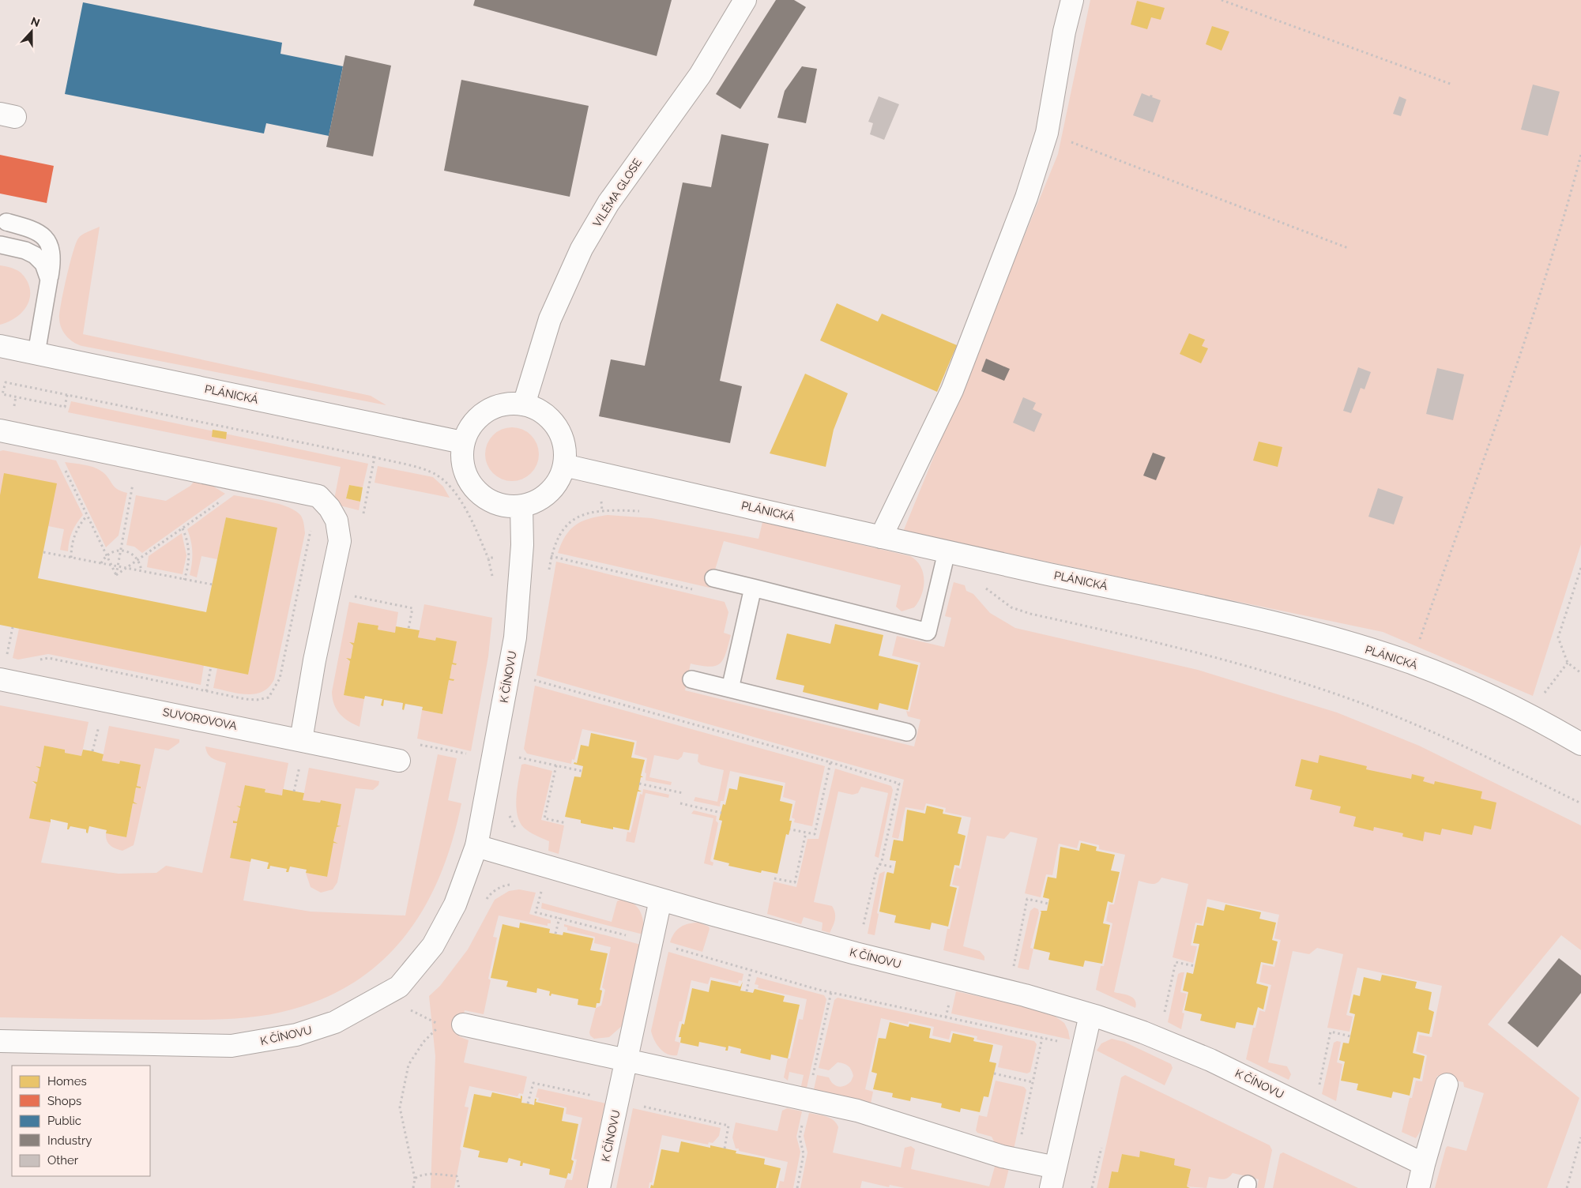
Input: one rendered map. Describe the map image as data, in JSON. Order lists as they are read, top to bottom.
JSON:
{
  "streets": {
    "street": [
      "VILÉMA GLOSE",
      "PLÁNICKÁ",
      "K ČÍNOVU",
      "SUVOROVOVA"
    ]
  },
  "crossings": [
    ["VILÉMA GLOSE", "PLÁNICKÁ"],
    ["VILÉMA GLOSE", "K ČÍNOVU"],
    ["PLÁNICKÁ", "K ČÍNOVU"]
  ],
  "legend": [
    "Homes",
    "Shops",
    "Public",
    "Industry",
    "Other"
  ],
  "north": "top"
}
